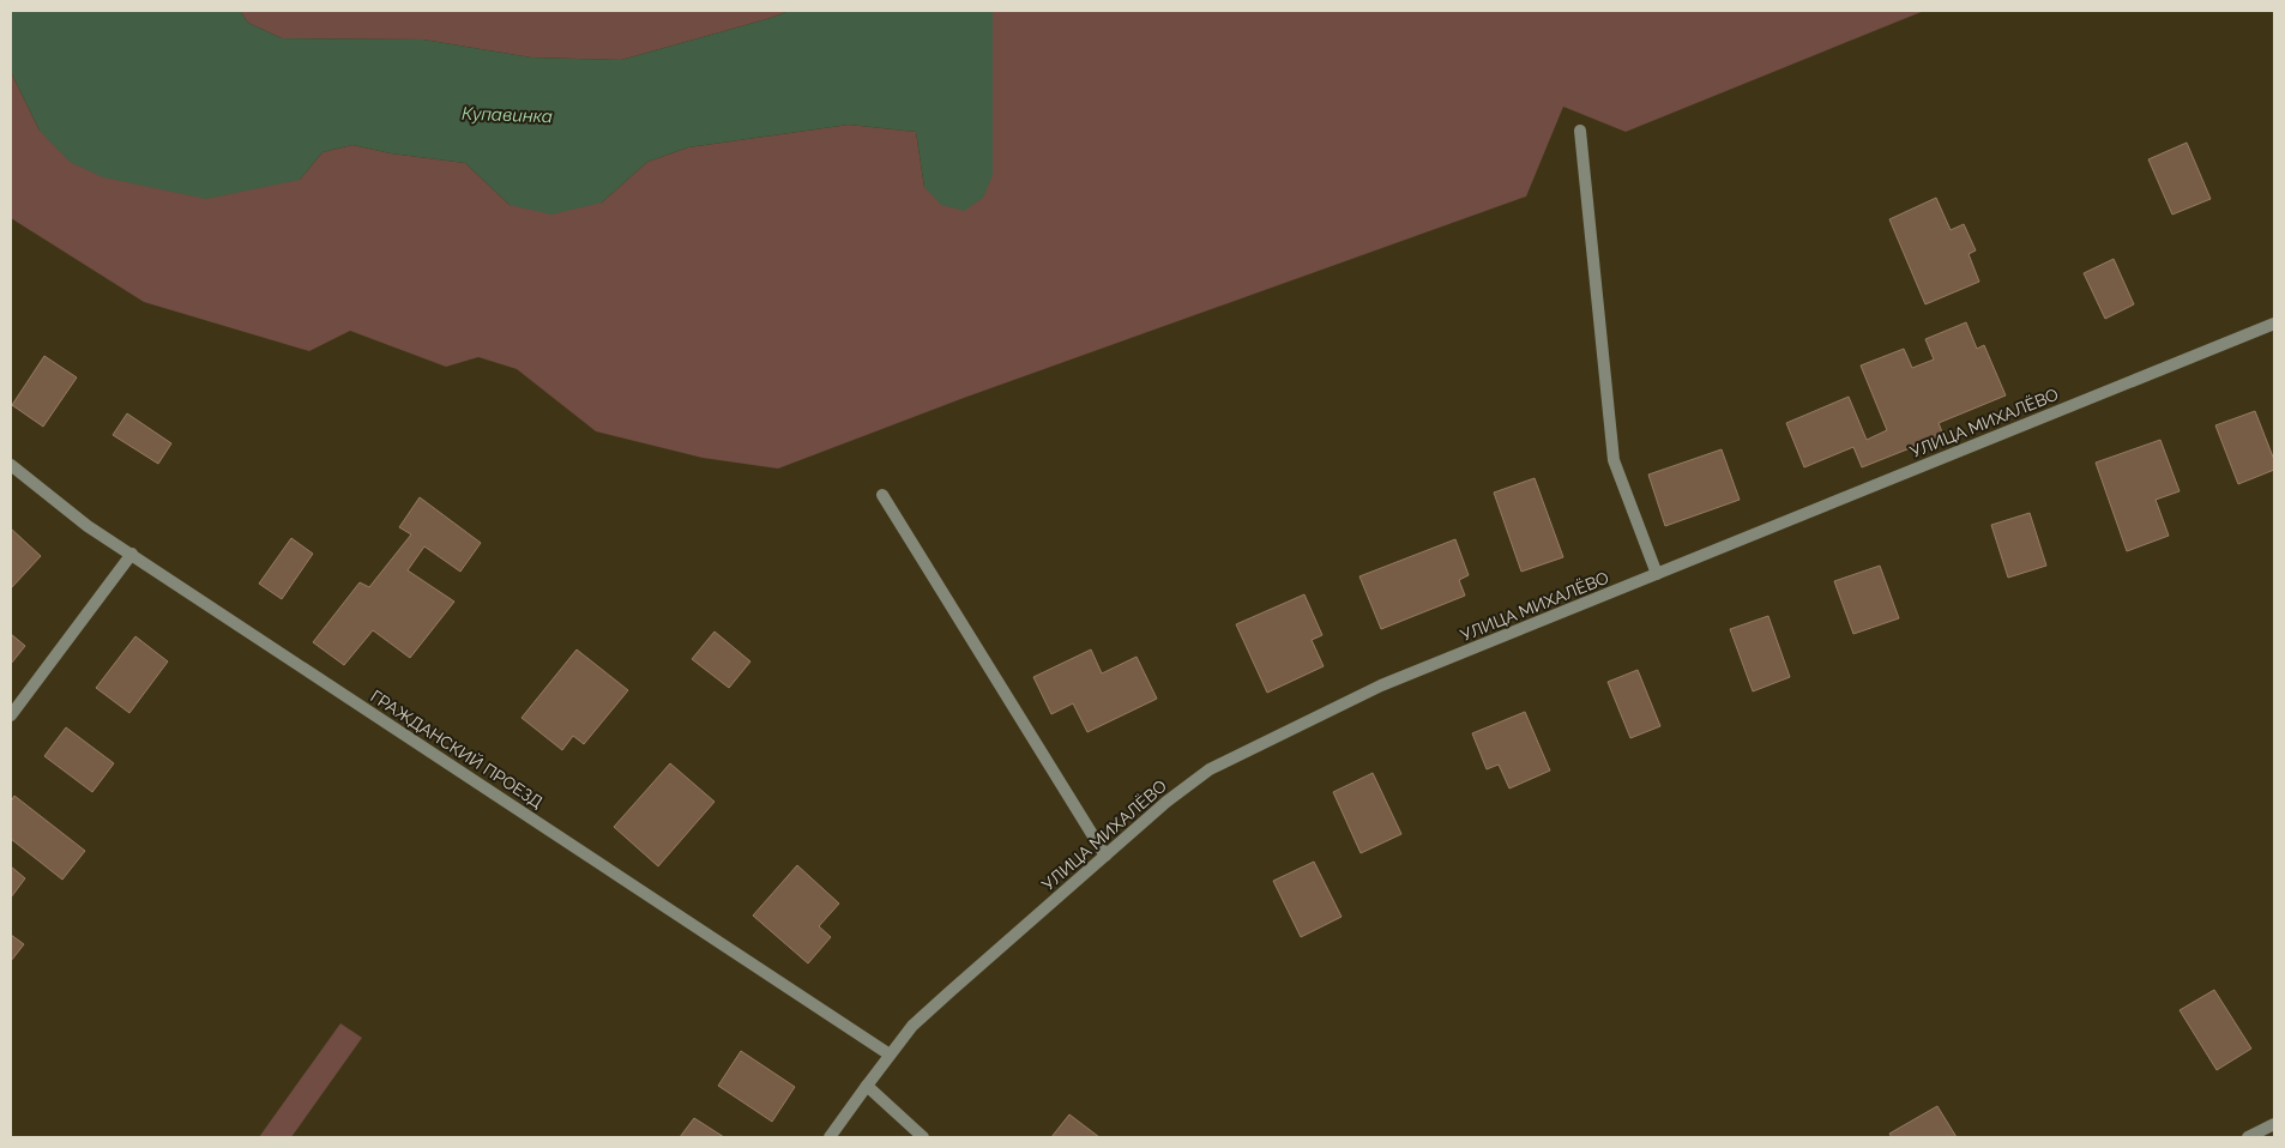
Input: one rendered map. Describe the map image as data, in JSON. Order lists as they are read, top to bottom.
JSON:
{
  "streets": {
    "street": ["УЛИЦА МИХАЛЁВО", "ГРАЖДАНСКИЙ ПРОЕЗД"]
  },
  "crossings": [
    ["УЛИЦА МИХАЛЁВО", "ГРАЖДАНСКИЙ ПРОЕЗД"]
  ],
  "water": ["Купавинка"]
}
